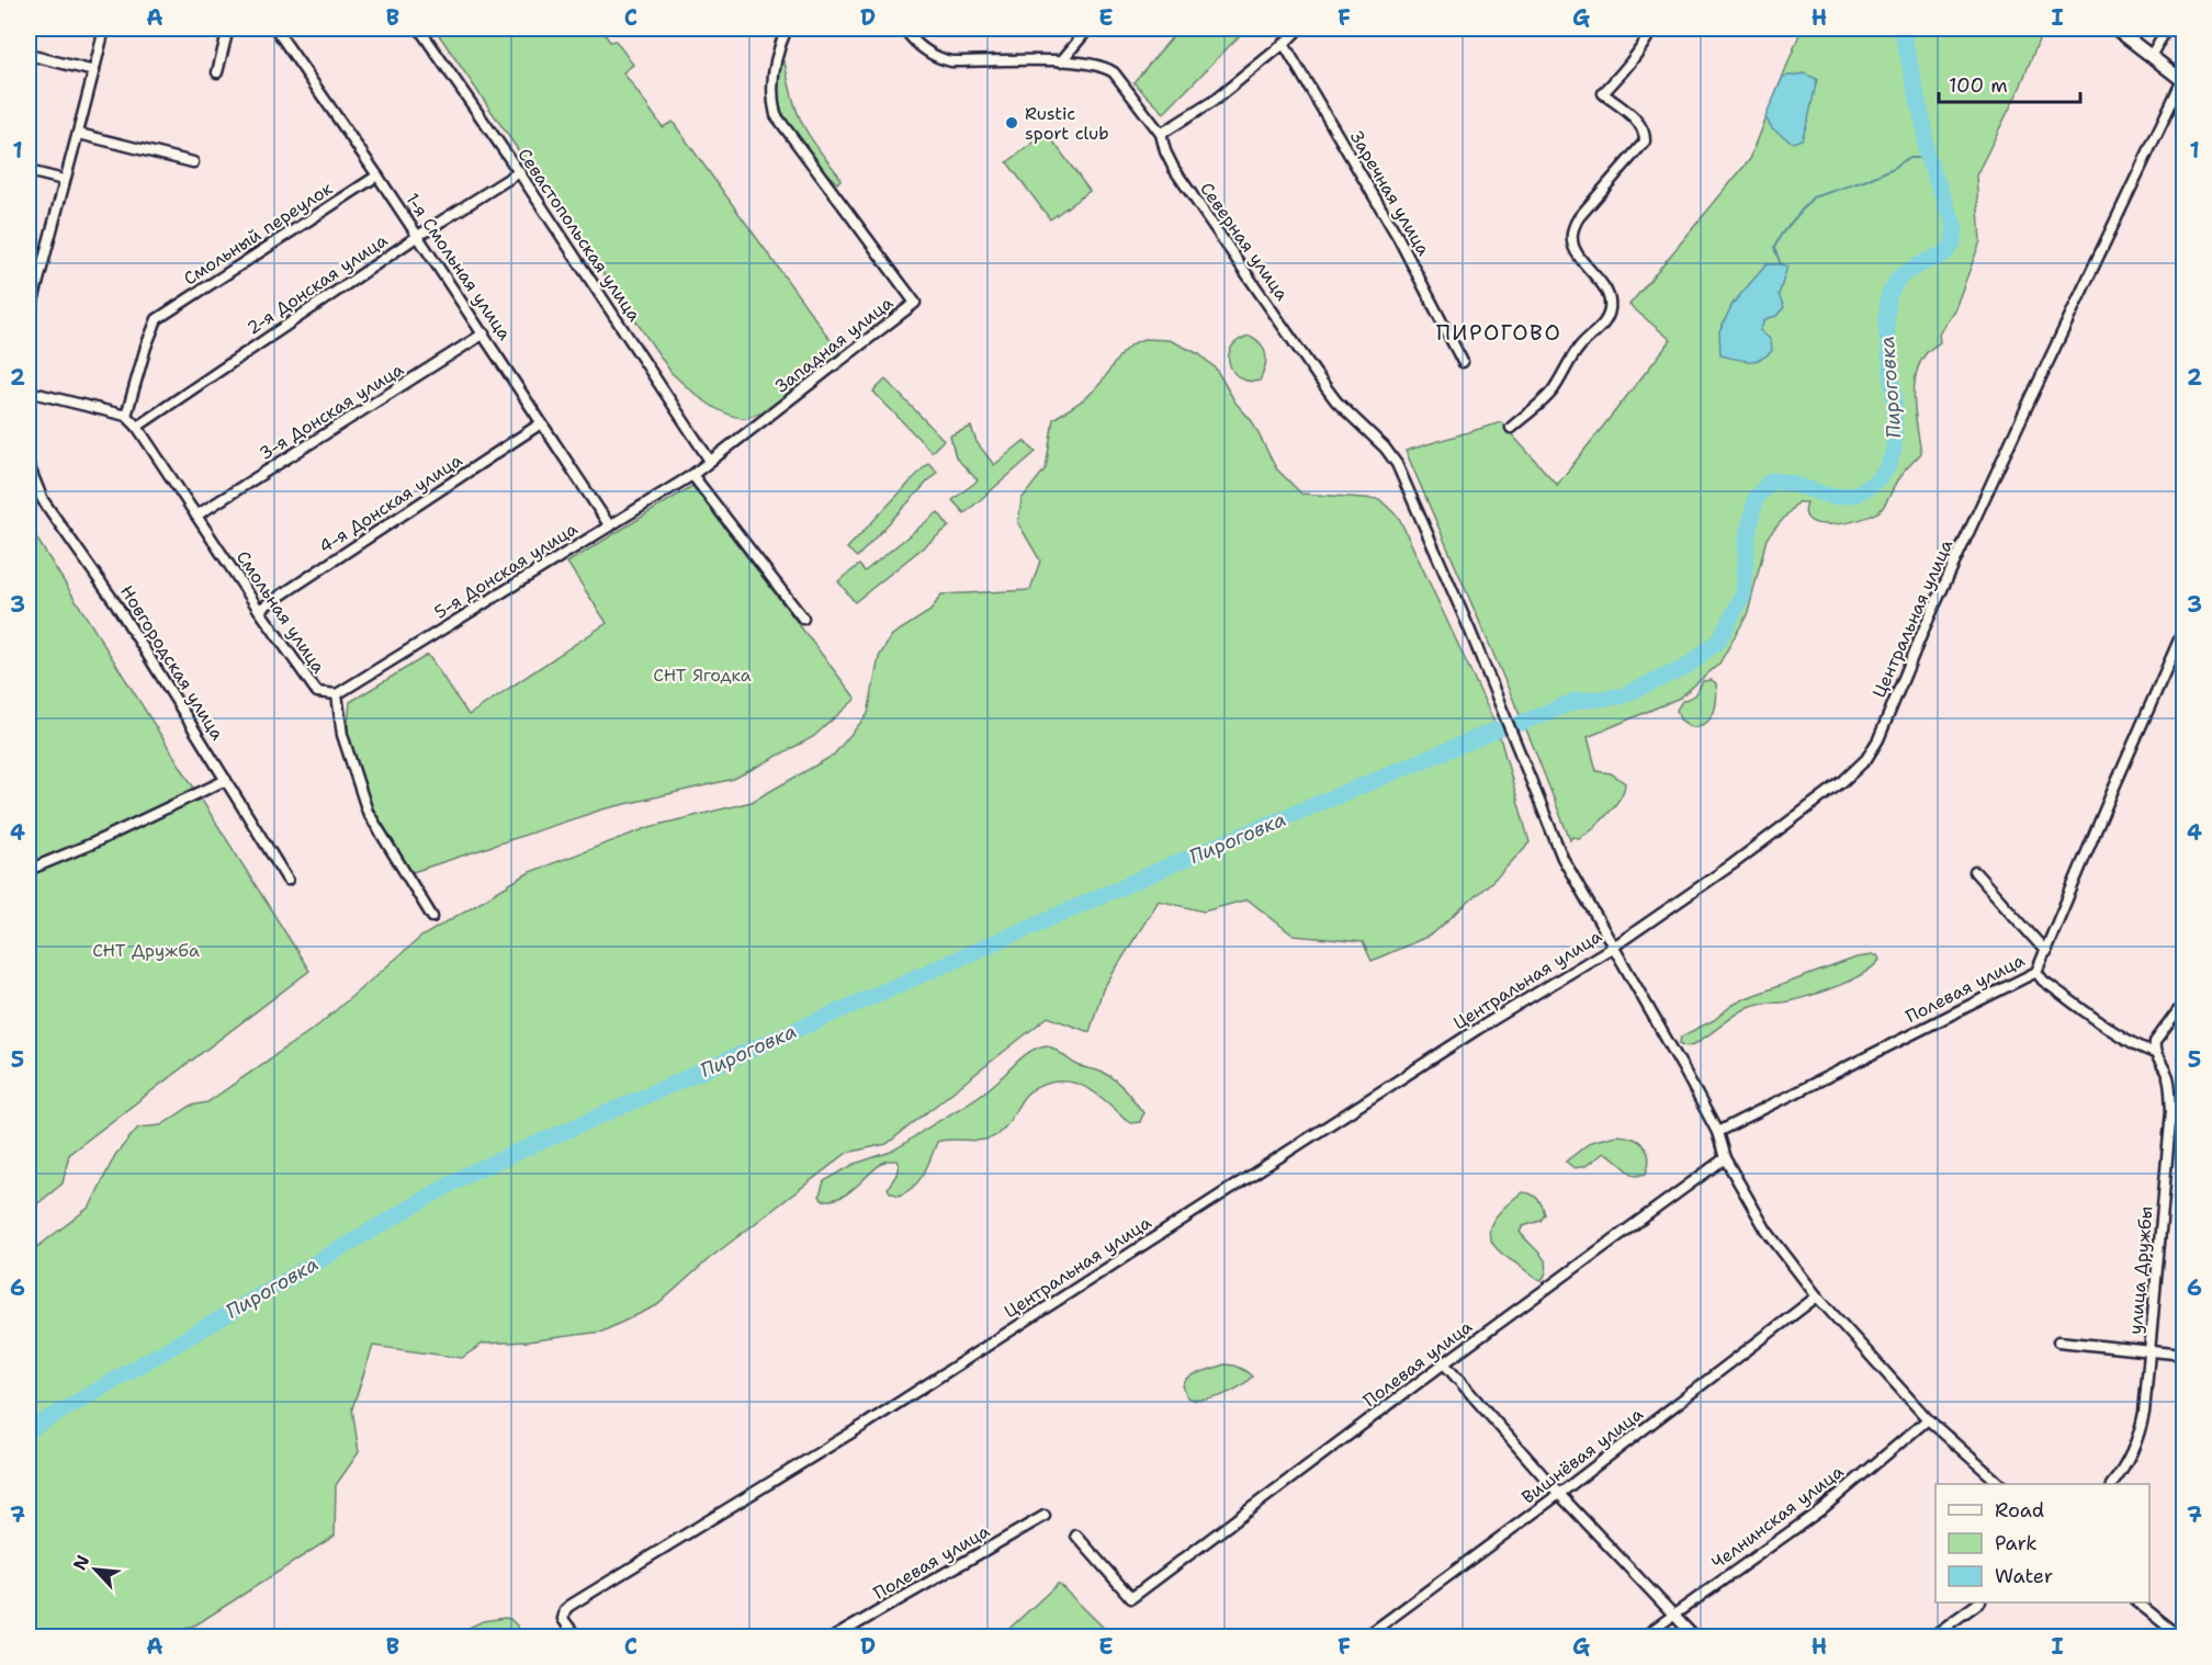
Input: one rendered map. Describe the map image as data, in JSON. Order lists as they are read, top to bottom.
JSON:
{
  "streets": {
    "street": [
      "Заречная улица",
      "Смольный переулок",
      "Севастопольская улица",
      "Северная улица",
      "1-я Смольная улица",
      "2-я Донская улица",
      "Западная улица",
      "3-я Донская улица",
      "4-я Донская улица",
      "5-я Донская улица",
      "Смольная улица",
      "Центральная улица",
      "Новгородская улица",
      "Полевая улица",
      "улица Дружбы",
      "Вишнёвая улица",
      "Челнинская улица"
    ]
  },
  "crossings": [
    ["Смольный переулок", "1-я Смольная улица"],
    ["Смольный переулок", "Смольная улица"],
    ["Севастопольская улица", "2-я Донская улица"],
    ["Севастопольская улица", "Западная улица"],
    ["Северная улица", "Центральная улица"],
    ["Северная улица", "Полевая улица"],
    ["Северная улица", "Вишнёвая улица"],
    ["Северная улица", "Челнинская улица"],
    ["1-я Смольная улица", "2-я Донская улица"],
    ["1-я Смольная улица", "3-я Донская улица"],
    ["1-я Смольная улица", "4-я Донская улица"],
    ["1-я Смольная улица", "5-я Донская улица"],
    ["2-я Донская улица", "Смольная улица"],
    ["Западная улица", "5-я Донская улица"],
    ["3-я Донская улица", "Смольная улица"],
    ["4-я Донская улица", "Смольная улица"],
    ["5-я Донская улица", "Смольная улица"]
  ],
  "districts": ["ПИРОГОВО"],
  "water": ["Пироговка"],
  "parks": ["СНТ Ягодка", "СНТ Дружба"],
  "places": ["Rustic sport club"],
  "legend": ["Road", "Park", "Water"],
  "scale_bar": "100 m",
  "north": "top left",
  "grid": {
    "columns": [
      "A",
      "B",
      "C",
      "D",
      "E",
      "F",
      "G",
      "H",
      "I"
    ],
    "rows": [
      "1",
      "2",
      "3",
      "4",
      "5",
      "6",
      "7"
    ]
  }
}
